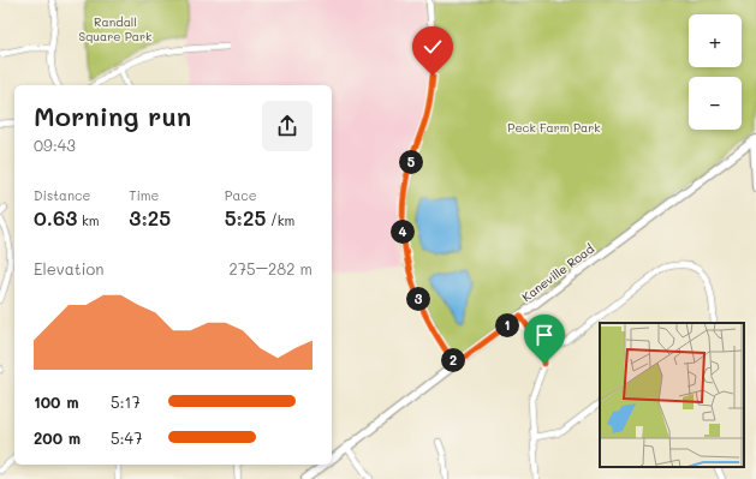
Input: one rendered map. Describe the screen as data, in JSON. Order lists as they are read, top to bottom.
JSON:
{
  "streets": {
    "main road": ["Kaneville Road"]
  },
  "parks": ["Randall Square Park", "Peck Farm Park"],
  "page": {
    "map_buttons": ["+", "−"],
    "heading": ["Morning run", "09:43"],
    "pins": [
      "5",
      "4",
      "3",
      "1",
      "2"
    ],
    "stats": [
      ["Distance", "0.63 km"],
      ["Time", "3:25"],
      ["Pace", "5:25 /km"]
    ],
    "chart": ["Elevation", "275–282 m"],
    "list": [
      {
        "name": "100 m",
        "note": "5:17"
      },
      {
        "name": "200 m",
        "note": "5:47"
      }
    ]
  }
}
